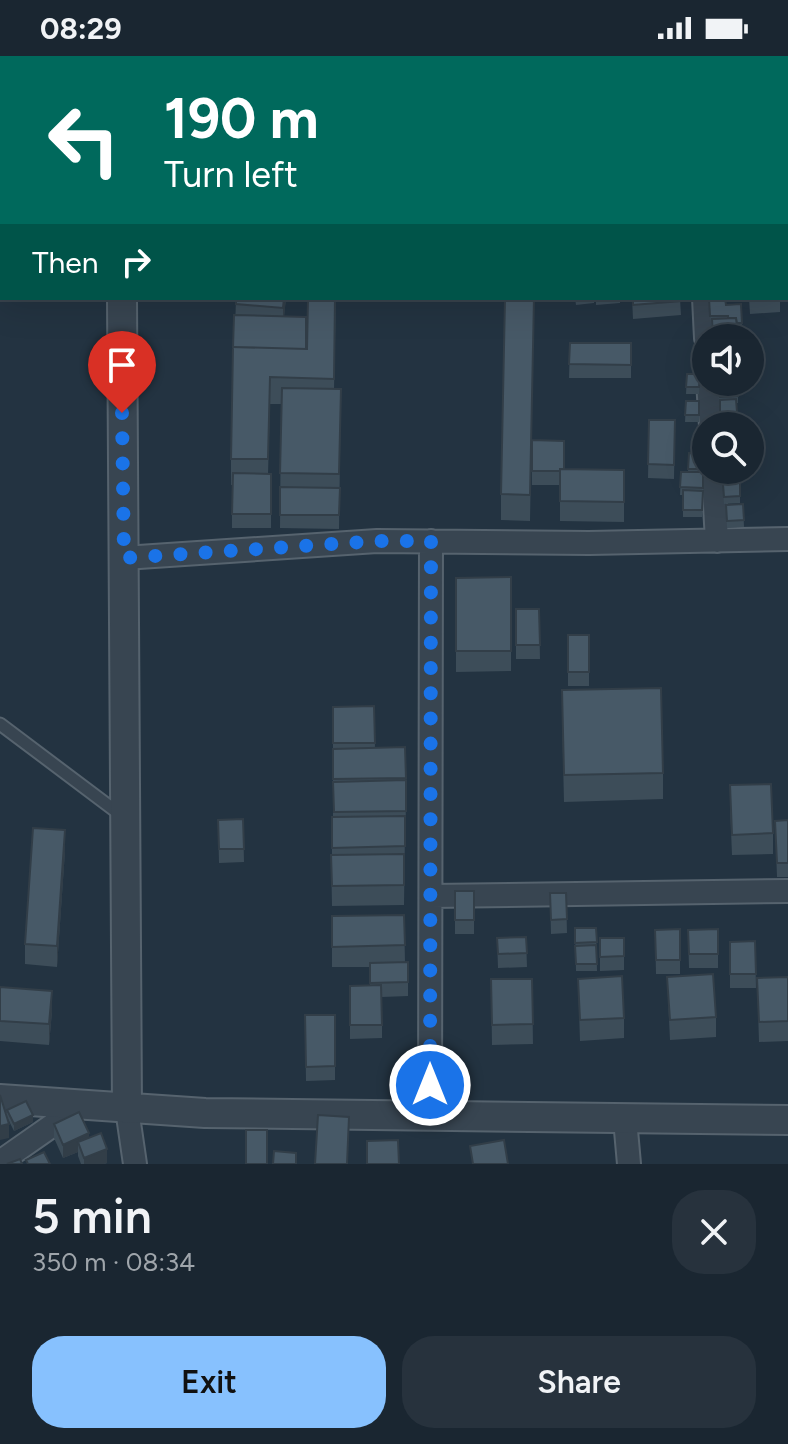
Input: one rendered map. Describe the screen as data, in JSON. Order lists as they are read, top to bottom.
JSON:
{
  "page": {
    "status": "08:29",
    "turn": ["190 m", "Turn left"],
    "then": "Then",
    "heading": ["5 min", "350 m · 08:34"],
    "buttons": ["Exit", "Share"]
  }
}
